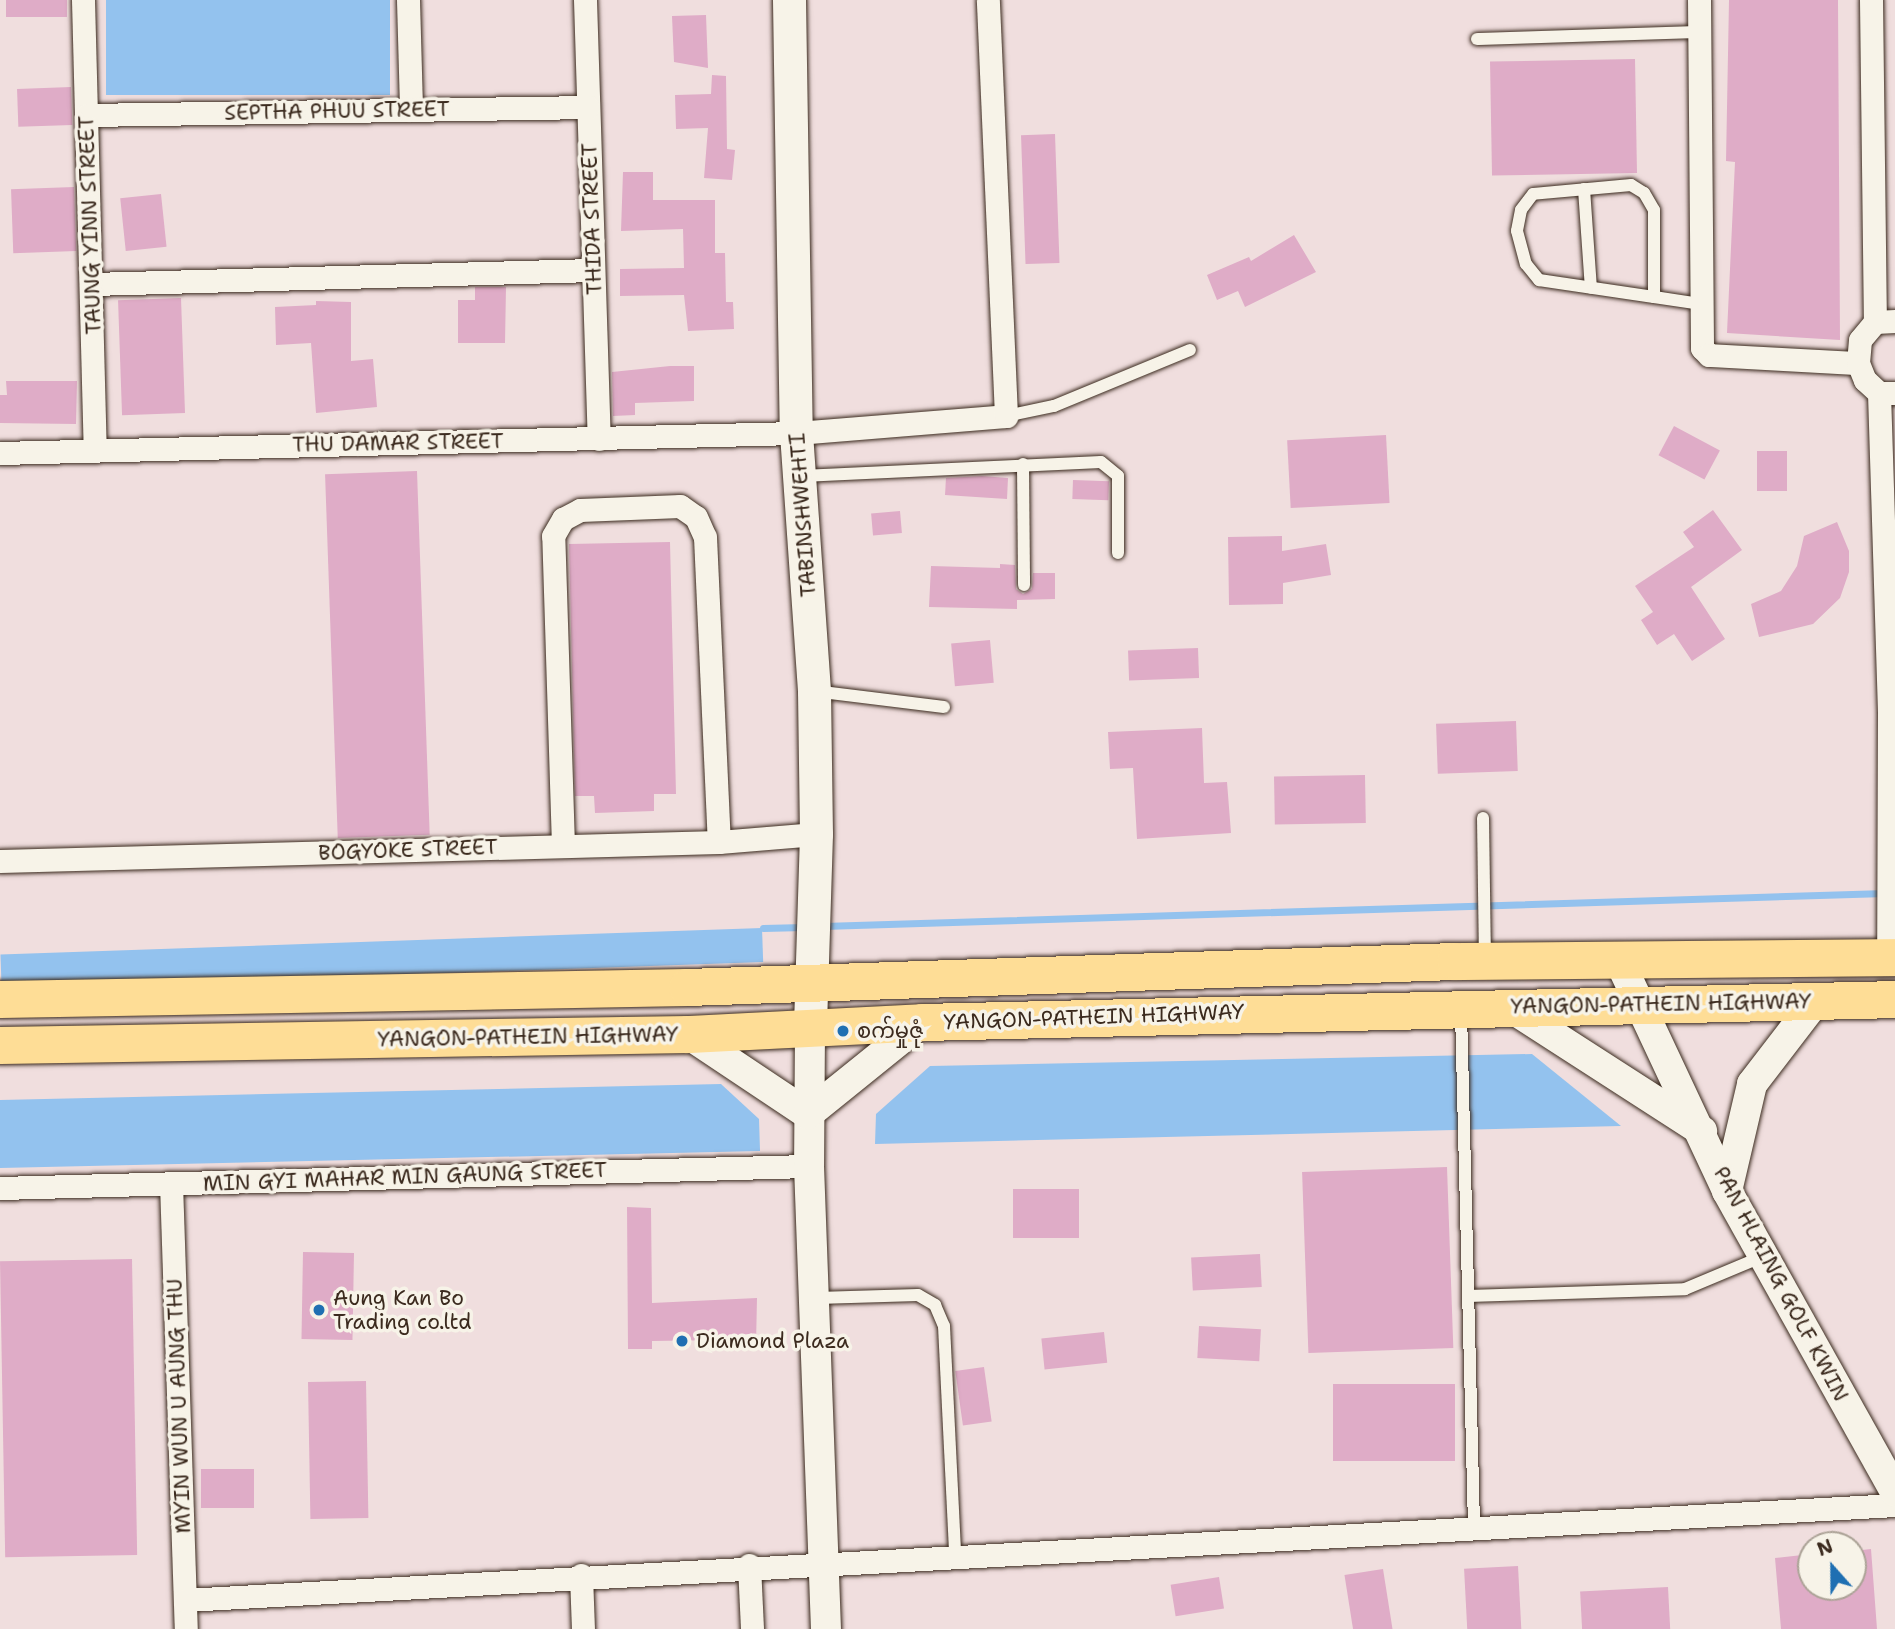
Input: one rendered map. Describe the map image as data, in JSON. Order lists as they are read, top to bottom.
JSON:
{
  "streets": {
    "main road": ["TABINSHWEHTI", "YANGON-PATHEIN HIGHWAY"],
    "street": [
      "SEPTHA PHUU STREET",
      "THIDA STREET",
      "TAUNG YINN STREET",
      "THU DAMAR STREET",
      "BOGYOKE STREET",
      "MIN GYI MAHAR MIN GAUNG STREET",
      "PAN HLAING GOLF KWIN",
      "MYIN WUN U AUNG THU"
    ]
  },
  "crossings": [
    ["SEPTHA PHUU STREET", "THIDA STREET"],
    ["SEPTHA PHUU STREET", "TAUNG YINN STREET"],
    ["THIDA STREET", "THU DAMAR STREET"],
    ["TAUNG YINN STREET", "THU DAMAR STREET"],
    ["THU DAMAR STREET", "TABINSHWEHTI"],
    ["TABINSHWEHTI", "BOGYOKE STREET"],
    ["TABINSHWEHTI", "YANGON-PATHEIN HIGHWAY"],
    ["YANGON-PATHEIN HIGHWAY", "PAN HLAING GOLF KWIN"],
    ["MIN GYI MAHAR MIN GAUNG STREET", "MYIN WUN U AUNG THU"]
  ],
  "places": ["စက်မှုဇုံ", "Aung Kan Bo Trading co.ltd", "Diamond Plaza"],
  "north": "top"
}
